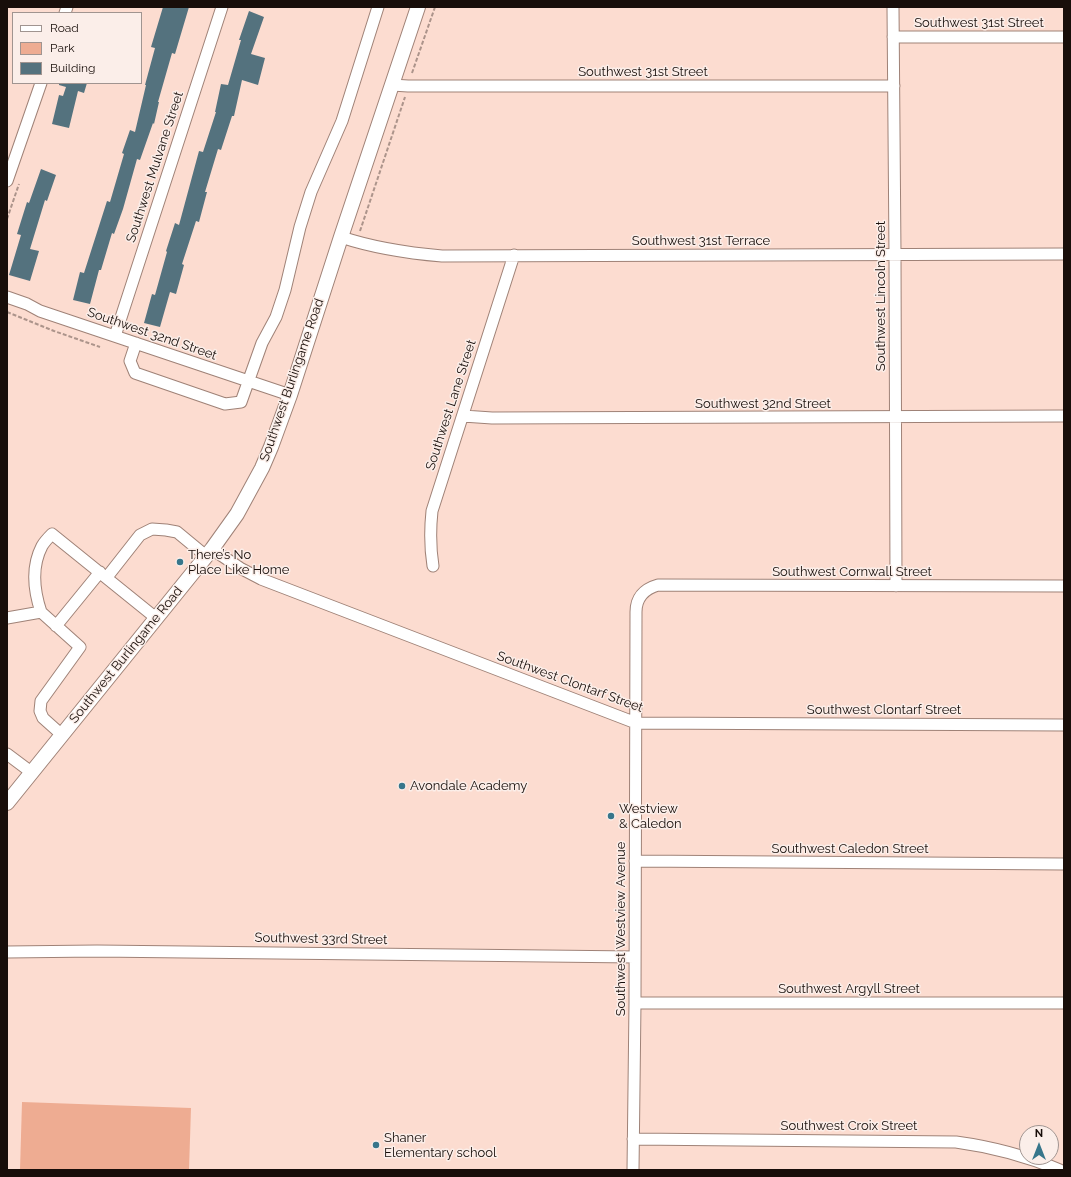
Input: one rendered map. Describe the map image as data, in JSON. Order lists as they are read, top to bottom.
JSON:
{
  "streets": {
    "main road": ["Southwest Burlingame Road"],
    "street": [
      "Southwest 31st Street",
      "Southwest Mulvane Street",
      "Southwest 31st Terrace",
      "Southwest Lincoln Street",
      "Southwest 32nd Street",
      "Southwest Lane Street",
      "Southwest Cornwall Street",
      "Southwest Clontarf Street",
      "Southwest Caledon Street",
      "Southwest Westview Avenue",
      "Southwest 33rd Street",
      "Southwest Argyll Street",
      "Southwest Croix Street"
    ]
  },
  "crossings": [
    ["Southwest 31st Street", "Southwest Lincoln Street"],
    ["Southwest 31st Street", "Southwest Burlingame Road"],
    ["Southwest Mulvane Street", "Southwest 32nd Street"],
    ["Southwest 31st Terrace", "Southwest Lincoln Street"],
    ["Southwest 31st Terrace", "Southwest Burlingame Road"],
    ["Southwest 31st Terrace", "Southwest Lane Street"],
    ["Southwest Lincoln Street", "Southwest 32nd Street"],
    ["Southwest Lincoln Street", "Southwest Cornwall Street"],
    ["Southwest 32nd Street", "Southwest Burlingame Road"],
    ["Southwest 32nd Street", "Southwest Lane Street"],
    ["Southwest Burlingame Road", "Southwest Clontarf Street"],
    ["Southwest Cornwall Street", "Southwest Westview Avenue"],
    ["Southwest Clontarf Street", "Southwest Westview Avenue"],
    ["Southwest Caledon Street", "Southwest Westview Avenue"],
    ["Southwest Westview Avenue", "Southwest 33rd Street"],
    ["Southwest Westview Avenue", "Southwest Argyll Street"],
    ["Southwest Westview Avenue", "Southwest Croix Street"]
  ],
  "places": [
    "There’s No Place Like Home",
    "Avondale Academy",
    "Westview & Caledon",
    "Shaner Elementary school"
  ],
  "legend": ["Road", "Park", "Building"],
  "north": "top"
}
